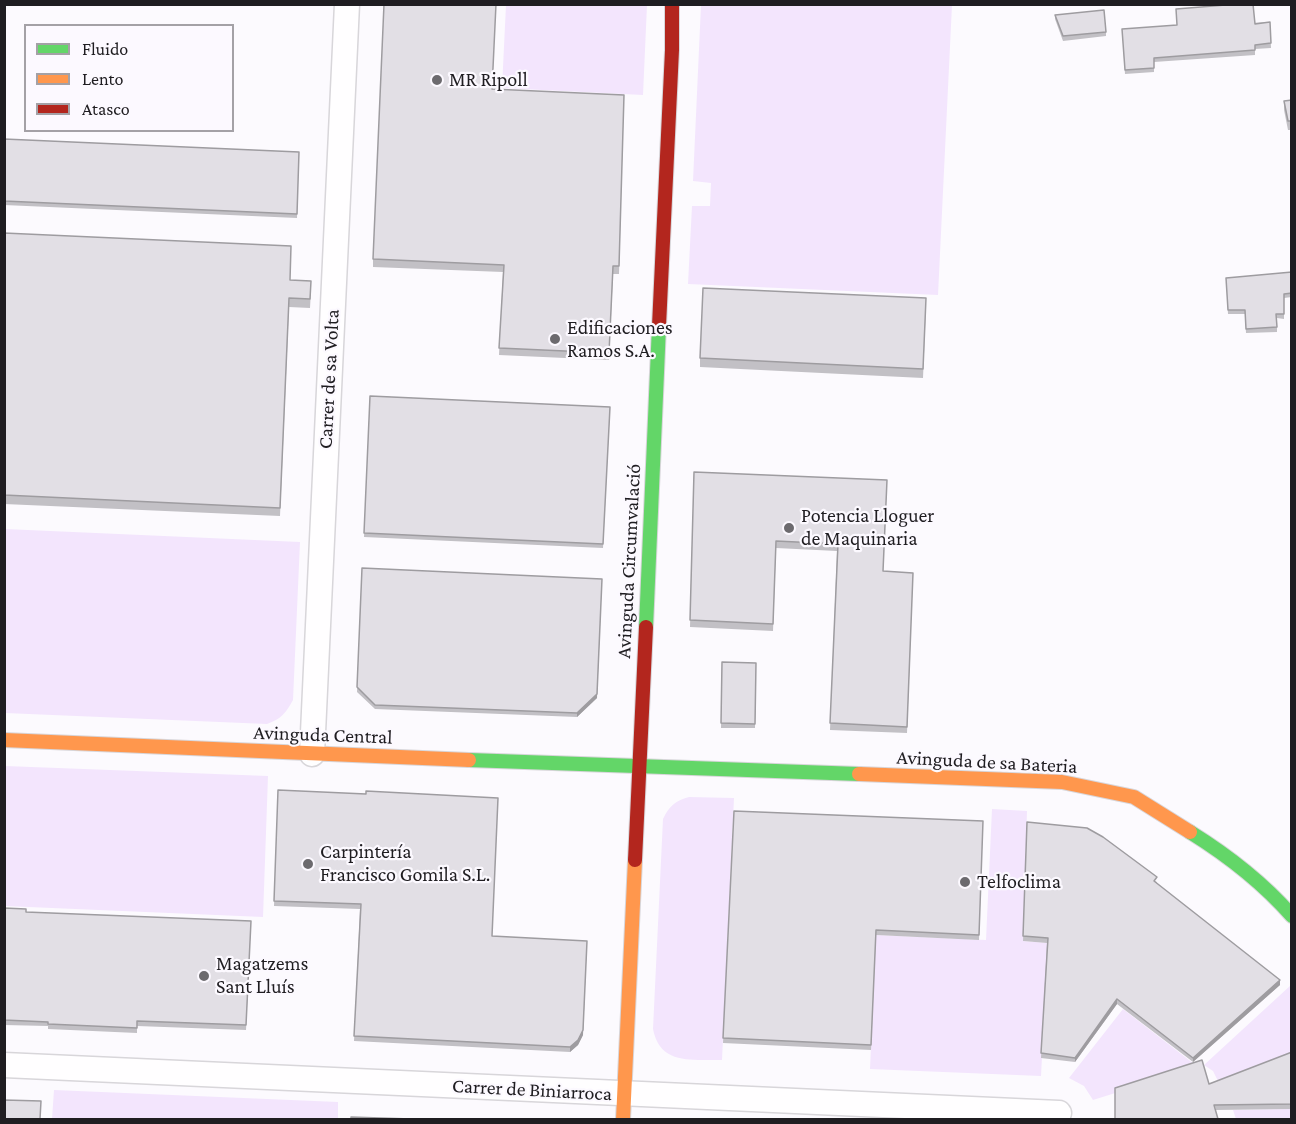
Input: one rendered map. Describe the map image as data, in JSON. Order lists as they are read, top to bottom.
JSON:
{
  "streets": {
    "street": [
      "Carrer de sa Volta",
      "Avinguda Circumvalació",
      "Avinguda Central",
      "Avinguda de sa Bateria",
      "Carrer de Biniarroca"
    ]
  },
  "crossings": [
    ["Carrer de sa Volta", "Avinguda Central"],
    ["Avinguda Circumvalació", "Avinguda Central"],
    ["Avinguda Circumvalació", "Avinguda de sa Bateria"],
    ["Avinguda Circumvalació", "Carrer de Biniarroca"],
    ["Avinguda Central", "Avinguda de sa Bateria"]
  ],
  "places": [
    "MR Ripoll",
    "Edificaciones Ramos S.A.",
    "Potencia Lloguer de Maquinaria",
    "Carpintería Francisco Gomila S.L.",
    "Telfoclima",
    "Magatzems Sant Lluís"
  ],
  "legend": ["Fluido", "Lento", "Atasco"]
}
